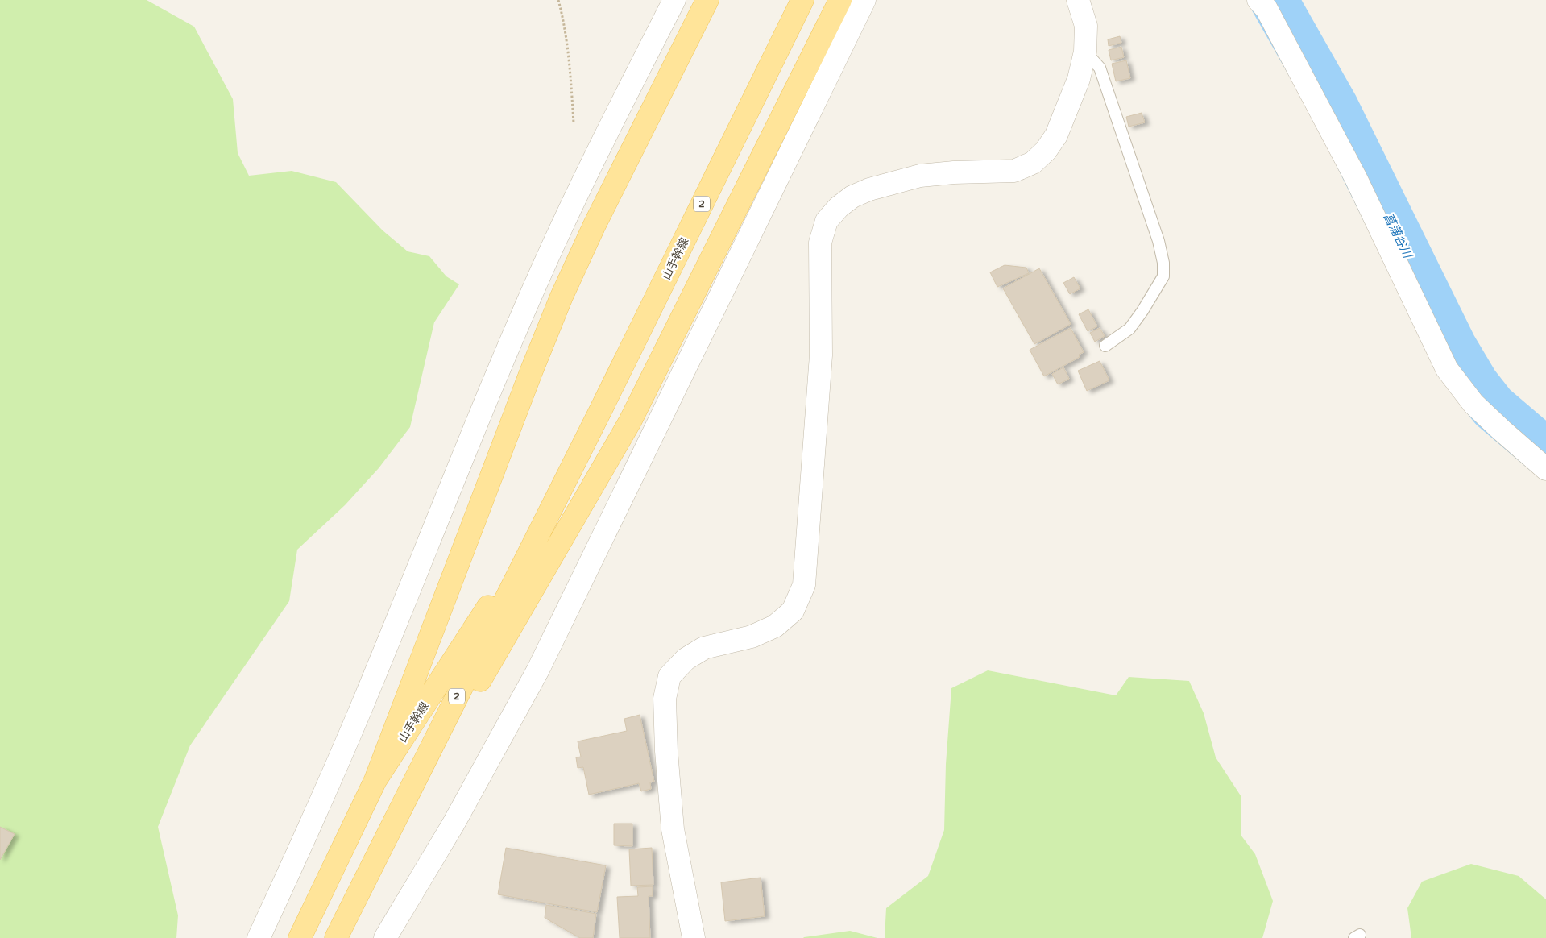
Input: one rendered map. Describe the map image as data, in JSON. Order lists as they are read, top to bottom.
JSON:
{
  "streets": {
    "main road": ["2", "山手幹線"]
  },
  "water": ["菖蒲谷川"]
}
